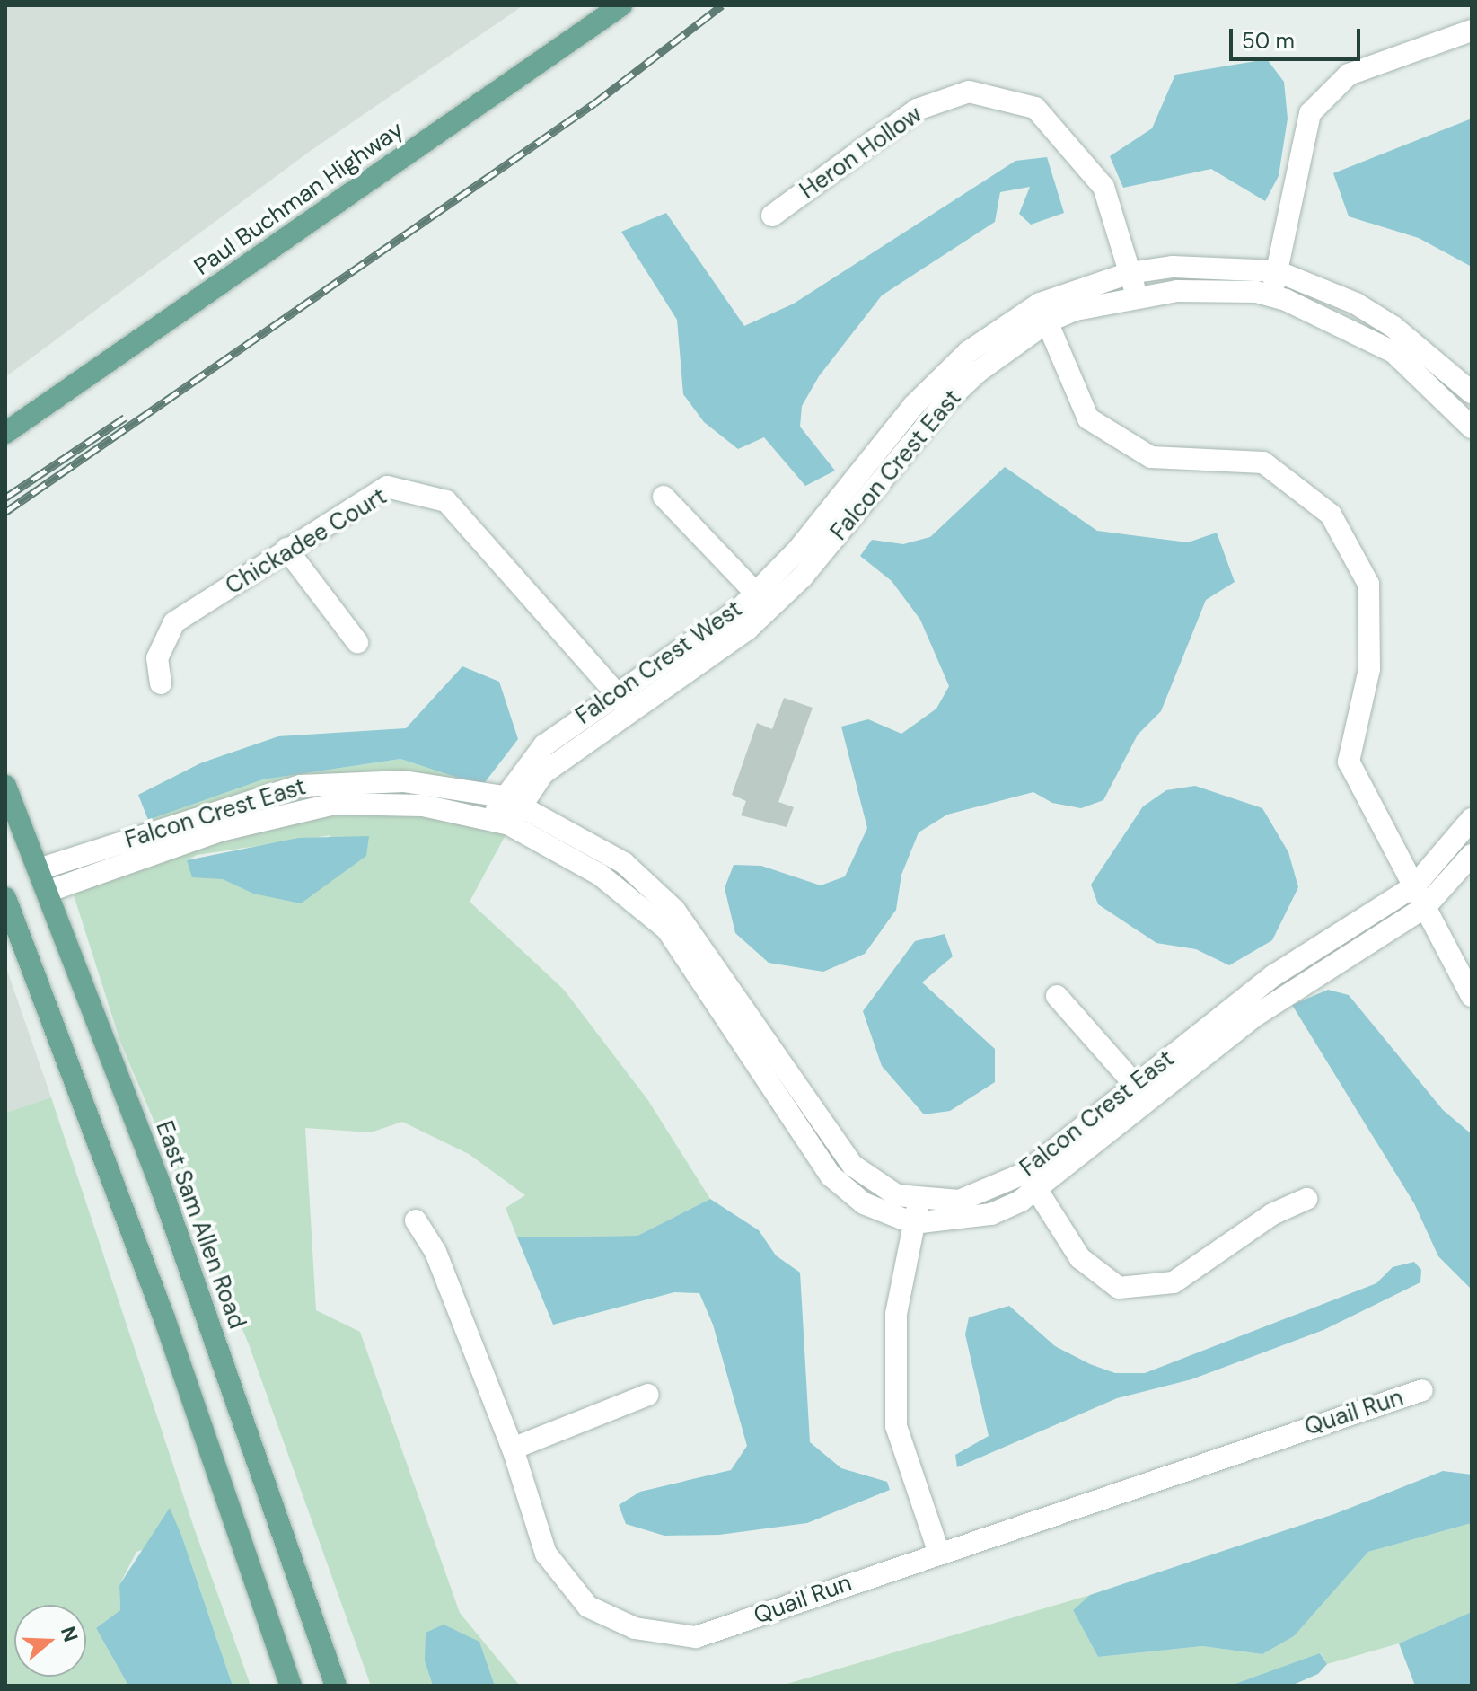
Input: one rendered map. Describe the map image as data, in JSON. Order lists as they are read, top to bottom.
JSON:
{
  "streets": {
    "main road": ["Paul Buchman Highway", "East Sam Allen Road"],
    "street": [
      "Heron Hollow",
      "Falcon Crest East",
      "Chickadee Court",
      "Falcon Crest West",
      "Quail Run"
    ]
  },
  "crossings": [
    ["Heron Hollow", "Falcon Crest West"],
    ["Falcon Crest East", "Falcon Crest West"],
    ["Falcon Crest East", "East Sam Allen Road"],
    ["Chickadee Court", "Falcon Crest West"]
  ],
  "scale_bar": "50 m",
  "north": "right"
}
